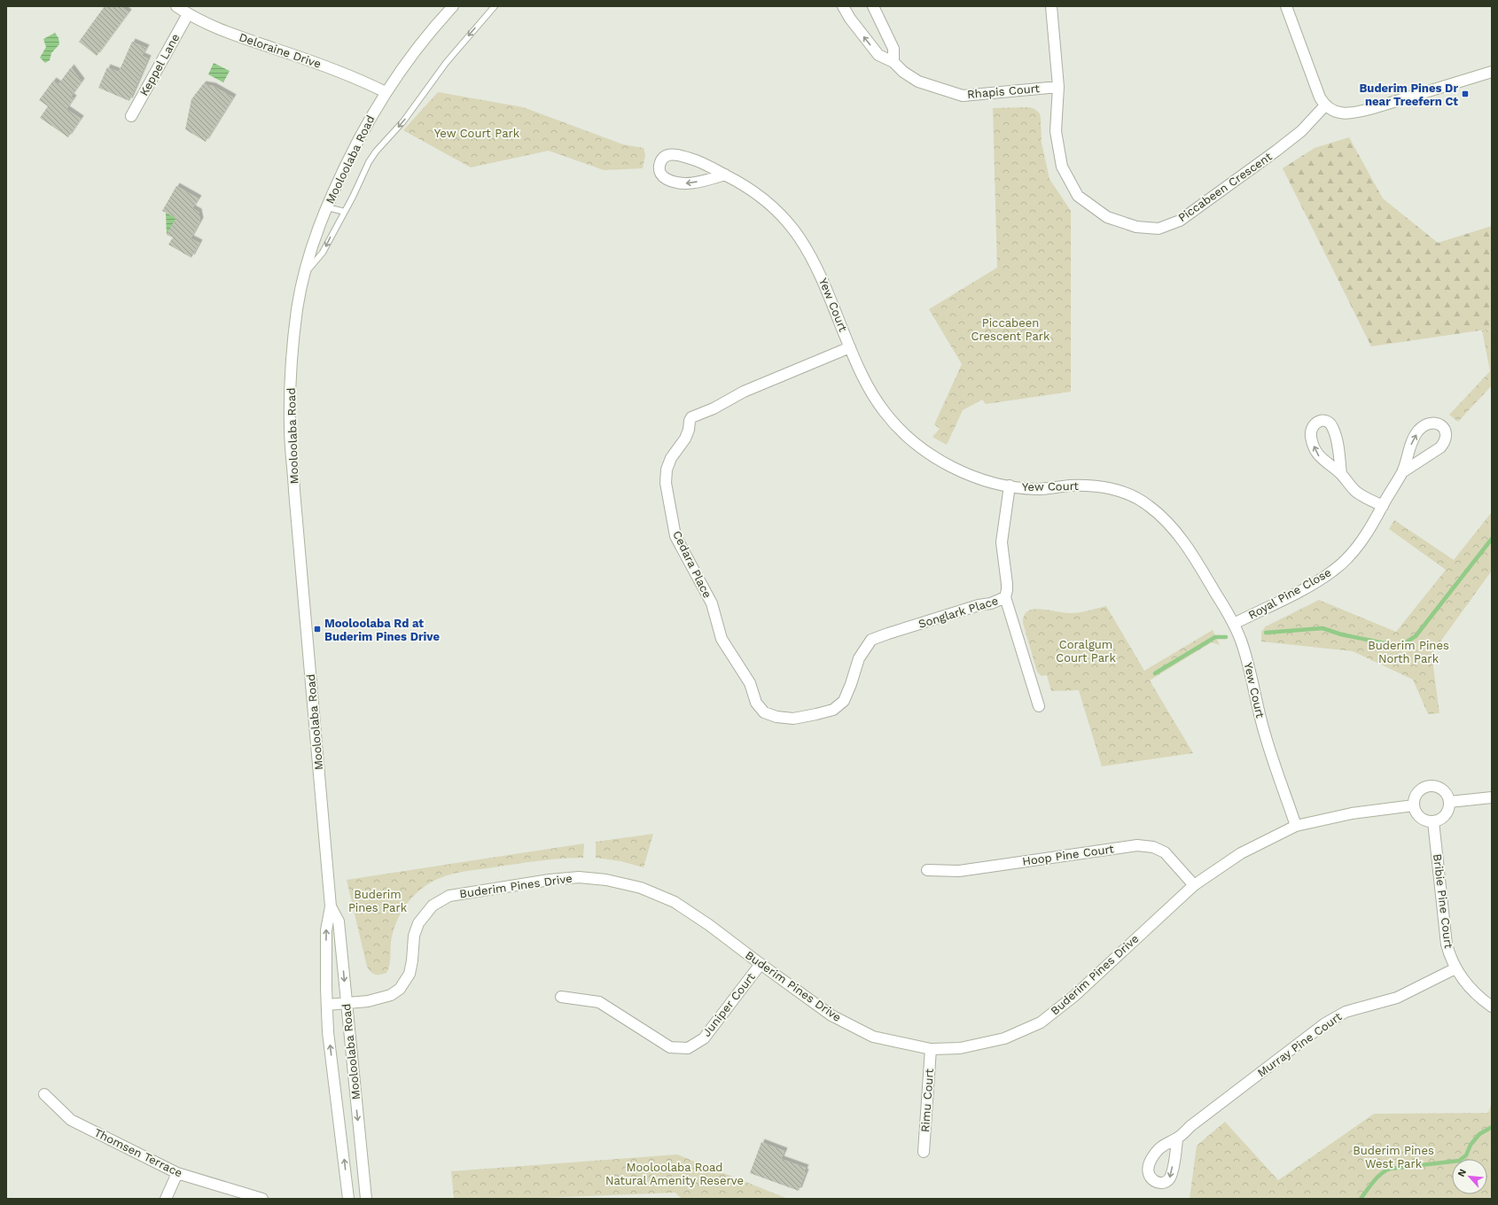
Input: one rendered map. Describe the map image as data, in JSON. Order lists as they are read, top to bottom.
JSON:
{
  "streets": {
    "street": [
      "Deloraine Drive",
      "Keppel Lane",
      "Rhapis Court",
      "Mooloolaba Road",
      "Piccabeen Crescent",
      "Yew Court",
      "Cedara Place",
      "Royal Pine Close",
      "Songlark Place",
      "Hoop Pine Court",
      "Buderim Pines Drive",
      "Bribie Pine Court",
      "Juniper Court",
      "Murray Pine Court",
      "Rimu Court",
      "Thomsen Terrace"
    ]
  },
  "crossings": [
    ["Deloraine Drive", "Keppel Lane"],
    ["Deloraine Drive", "Mooloolaba Road"],
    ["Rhapis Court", "Piccabeen Crescent"],
    ["Mooloolaba Road", "Buderim Pines Drive"],
    ["Yew Court", "Cedara Place"],
    ["Yew Court", "Royal Pine Close"],
    ["Yew Court", "Songlark Place"],
    ["Yew Court", "Buderim Pines Drive"],
    ["Cedara Place", "Songlark Place"],
    ["Hoop Pine Court", "Buderim Pines Drive"],
    ["Buderim Pines Drive", "Bribie Pine Court"],
    ["Buderim Pines Drive", "Juniper Court"],
    ["Buderim Pines Drive", "Rimu Court"],
    ["Bribie Pine Court", "Murray Pine Court"]
  ],
  "parks": [
    "Yew Court Park",
    "Piccabeen Crescent Park",
    "Coralgum Court Park",
    "Buderim Pines North Park",
    "Buderim Pines Park",
    "Buderim Pines West Park",
    "Mooloolaba Road Natural Amenity Reserve"
  ],
  "places": {
    "transit": ["Buderim Pines Dr near Treefern Ct", "Mooloolaba Rd at Buderim Pines Drive"]
  },
  "north": "top left"
}
